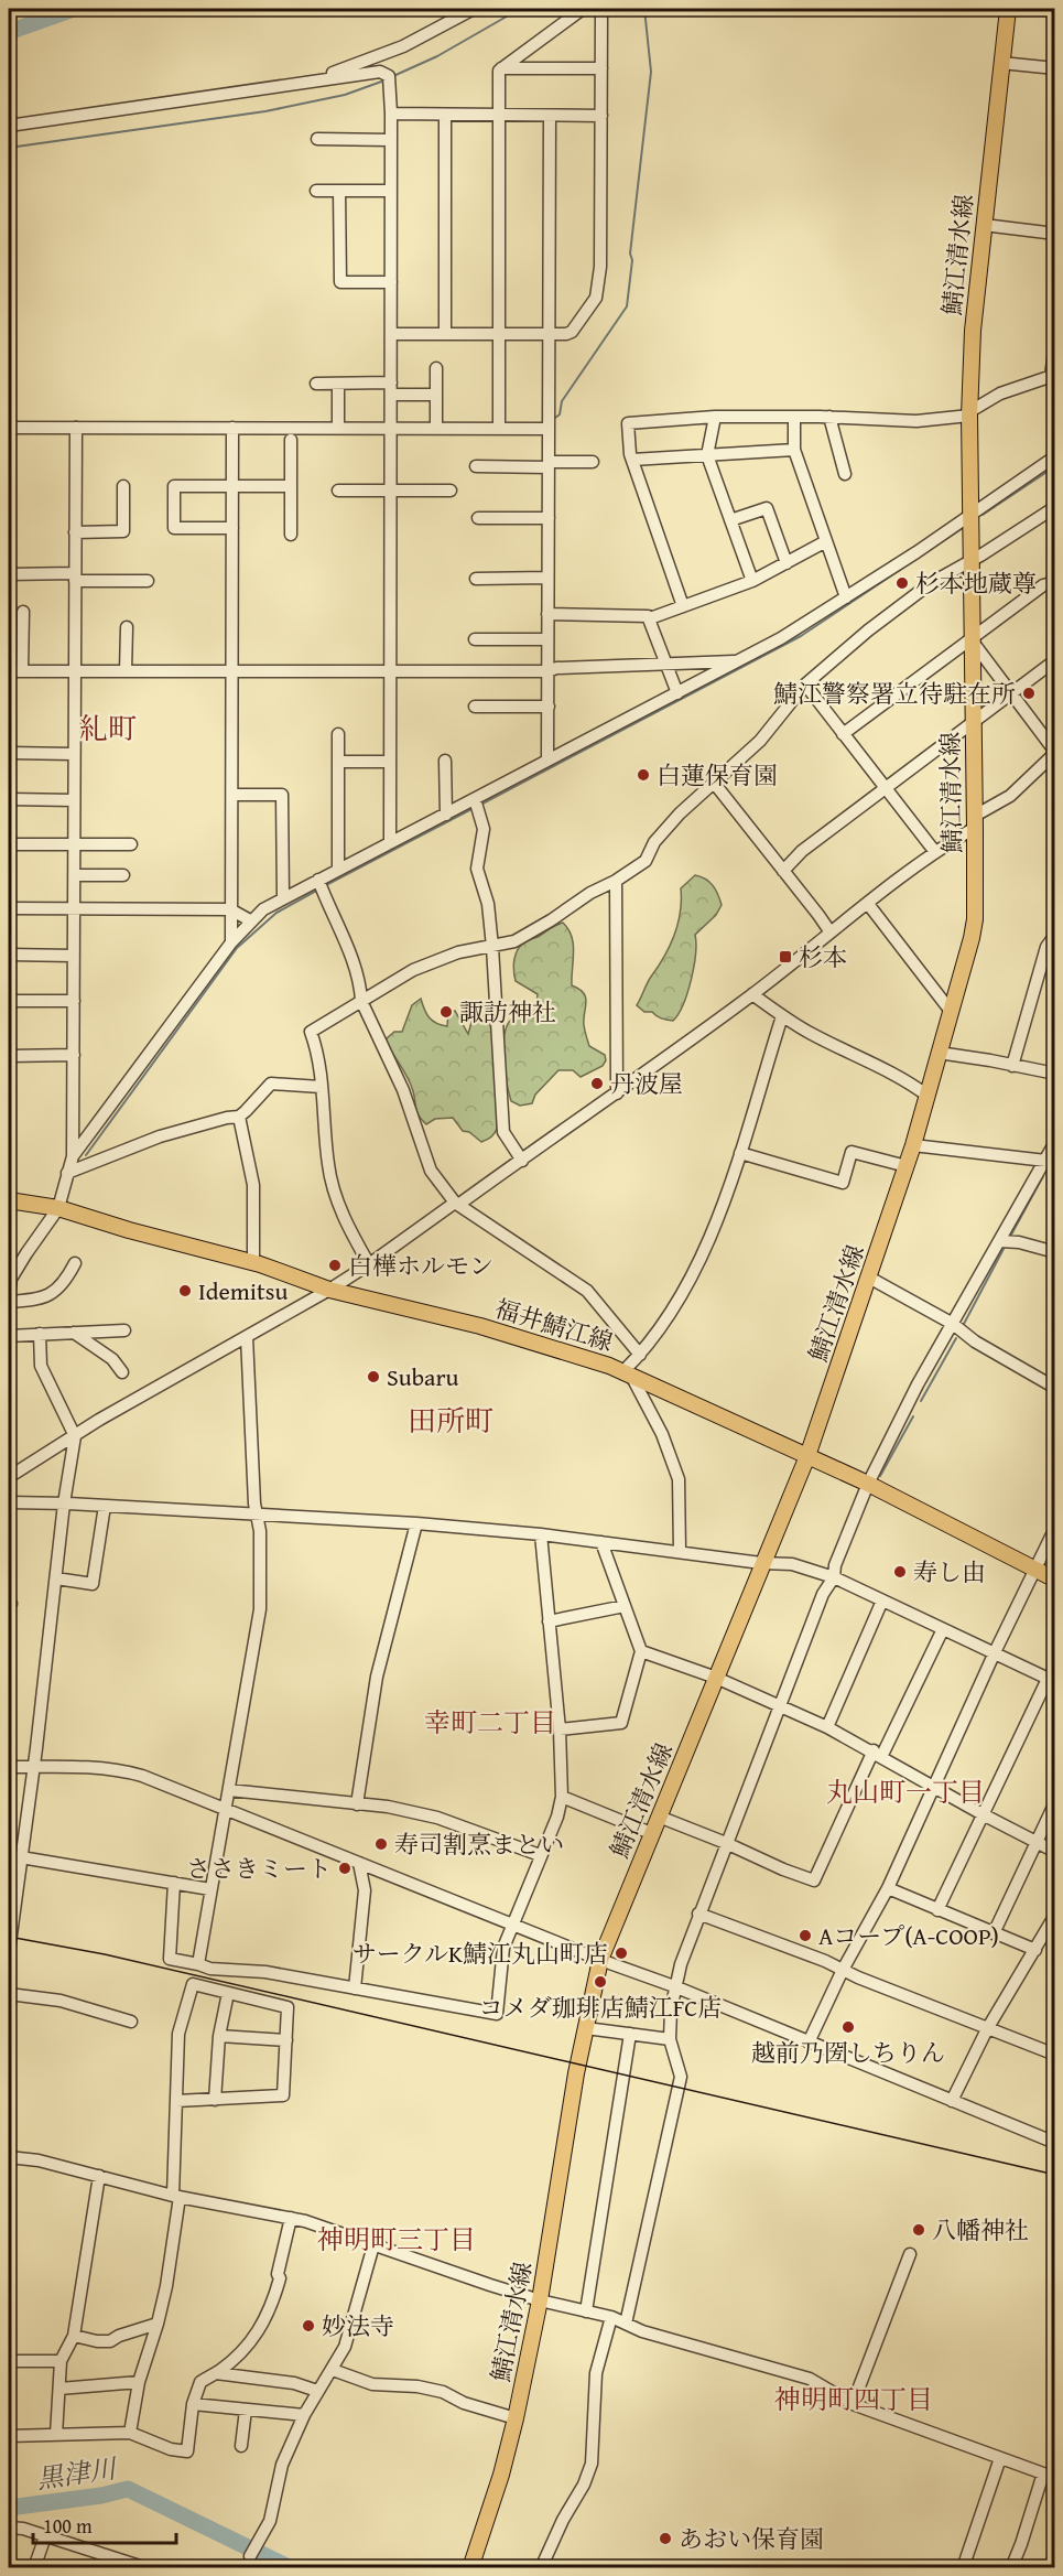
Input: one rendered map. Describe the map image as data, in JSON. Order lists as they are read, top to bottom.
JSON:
{
  "streets": {
    "main road": ["鯖江清水線", "福井鯖江線"]
  },
  "crossings": [
    ["鯖江清水線", "福井鯖江線"]
  ],
  "districts": [
    "糺町",
    "田所町",
    "幸町二丁目",
    "丸山町一丁目",
    "神明町三丁目",
    "神明町四丁目"
  ],
  "water": ["黒津川"],
  "places": {
    "other": [
      "杉本地蔵尊",
      "鯖江警察署立待駐在所",
      "白蓮保育園",
      "諏訪神社",
      "丹波屋",
      "白樺ホルモン",
      "Idemitsu",
      "Subaru",
      "寿し由",
      "寿司割烹まとい",
      "ささきミート",
      "Aコープ(A-COOP)",
      "サークルK鯖江丸山町店",
      "コメダ珈琲店鯖江FC店",
      "越前乃圀しちりん",
      "八幡神社",
      "妙法寺",
      "あおい保育園"
    ],
    "transit": ["杉本"]
  },
  "scale_bar": "100 m"
}
